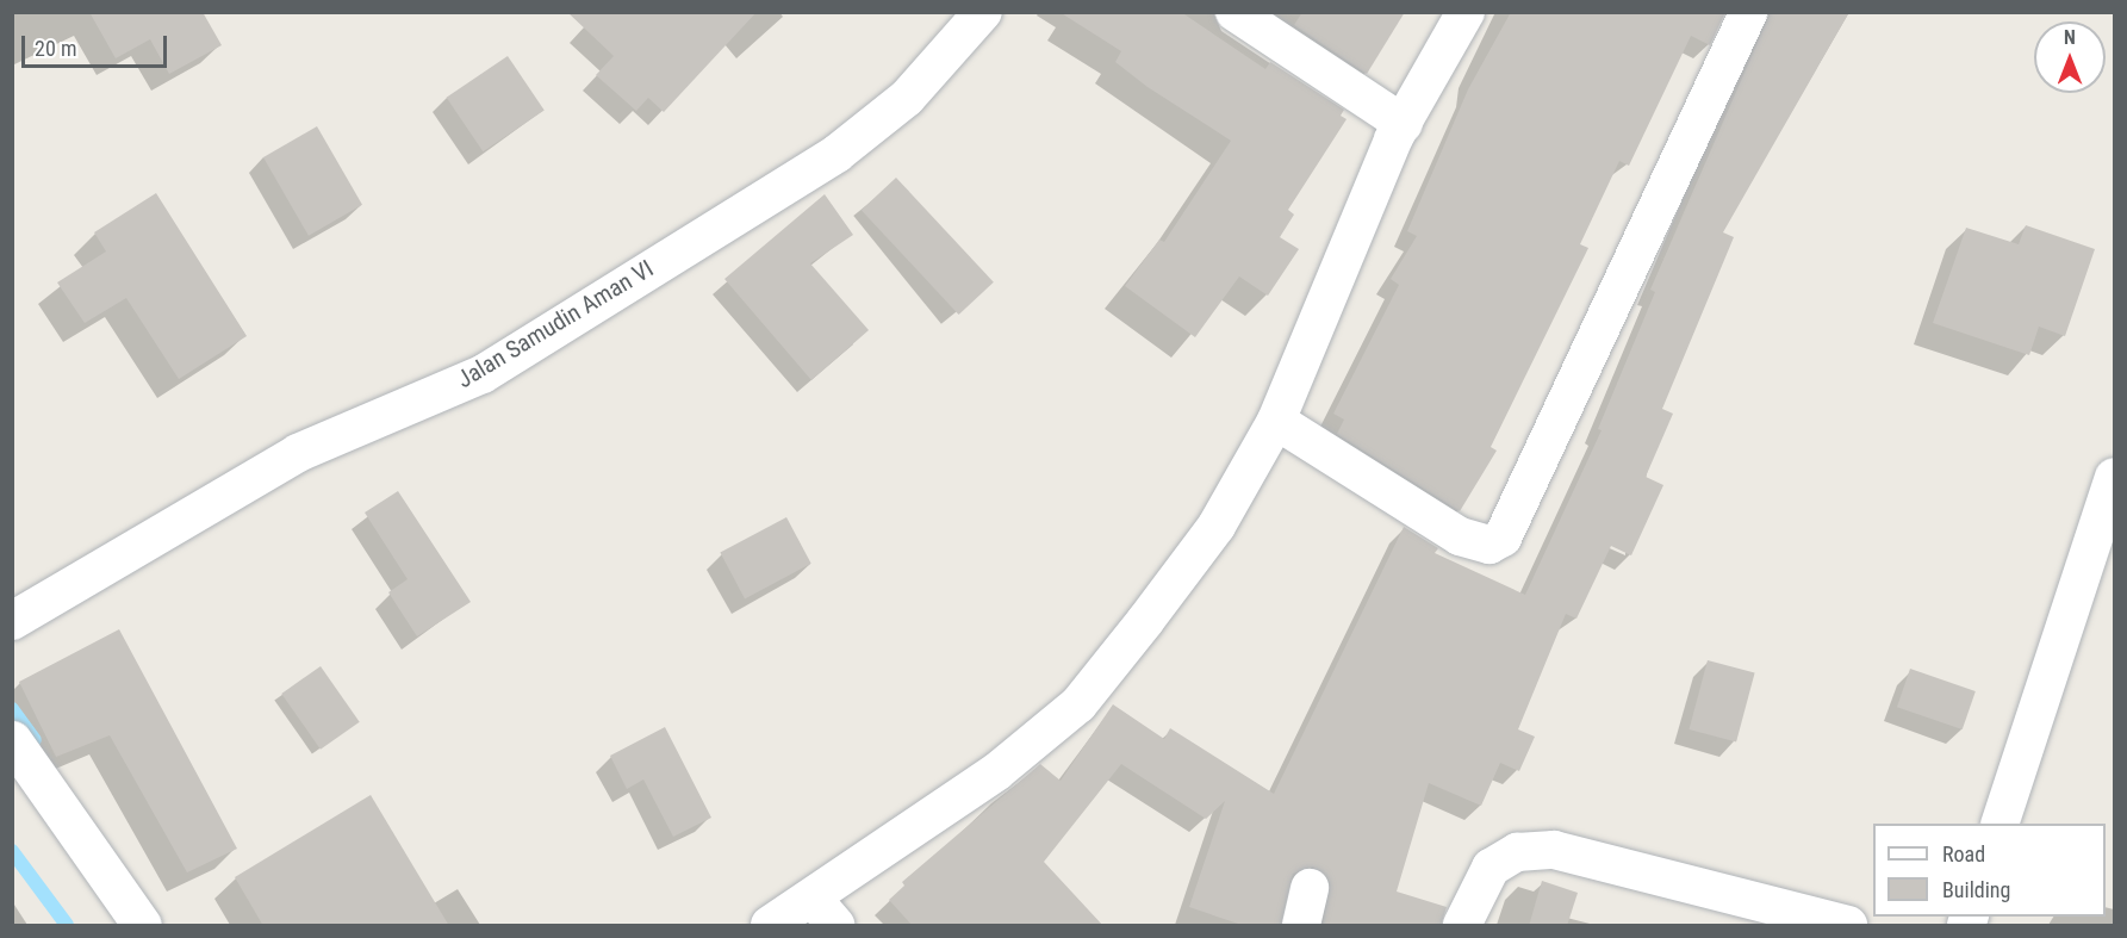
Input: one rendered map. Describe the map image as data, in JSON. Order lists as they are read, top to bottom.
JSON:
{
  "streets": {
    "street": ["Jalan Samudin Aman VI"]
  },
  "legend": ["Road", "Building"],
  "scale_bar": "20 m",
  "north": "top"
}
